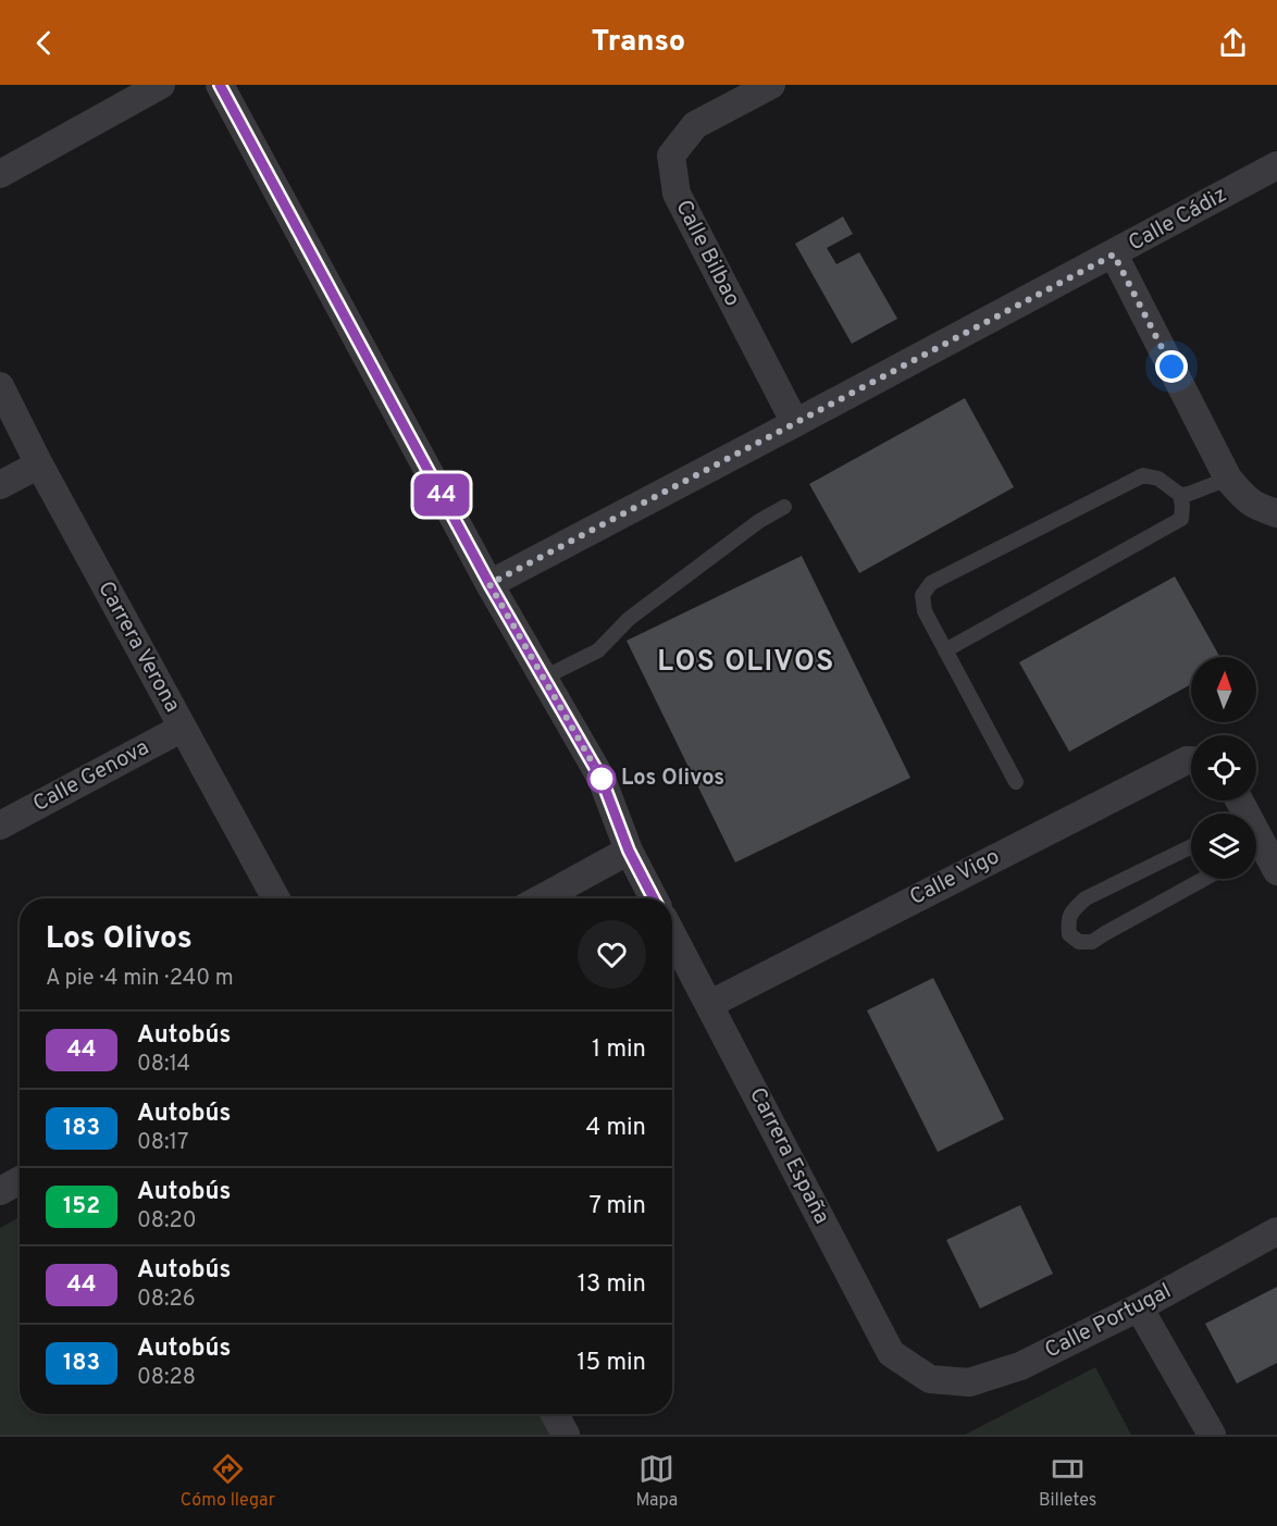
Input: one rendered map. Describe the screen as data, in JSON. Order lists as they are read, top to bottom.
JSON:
{
  "streets": {
    "street": [
      "Calle Cádiz",
      "Calle Bilbao",
      "Carrera Verona",
      "Calle Genova",
      "Calle Vigo",
      "Carrera España",
      "Calle Portugal"
    ]
  },
  "crossings": [
    ["Calle Cádiz", "Calle Bilbao"],
    ["Carrera Verona", "Calle Genova"],
    ["Calle Vigo", "Carrera España"],
    ["Carrera España", "Calle Portugal"]
  ],
  "districts": ["LOS OLIVOS"],
  "places": ["Los Olivos"],
  "lines": ["bus line 44"],
  "north": "top",
  "page": {
    "header": "Transo",
    "on_map": "44",
    "heading": ["Los Olivos", "A pie · 4 min · 240 m"],
    "list": [
      {
        "mark": "44",
        "name": "Autobús",
        "note": "08:14",
        "value": "1 min"
      },
      {
        "mark": "183",
        "name": "Autobús",
        "note": "08:17",
        "value": "4 min"
      },
      {
        "mark": "152",
        "name": "Autobús",
        "note": "08:20",
        "value": "7 min"
      },
      {
        "mark": "44",
        "name": "Autobús",
        "note": "08:26",
        "value": "13 min"
      },
      {
        "mark": "183",
        "name": "Autobús",
        "note": "08:28",
        "value": "15 min"
      }
    ],
    "tabs": ["Cómo llegar", "Mapa", "Billetes"]
  }
}
